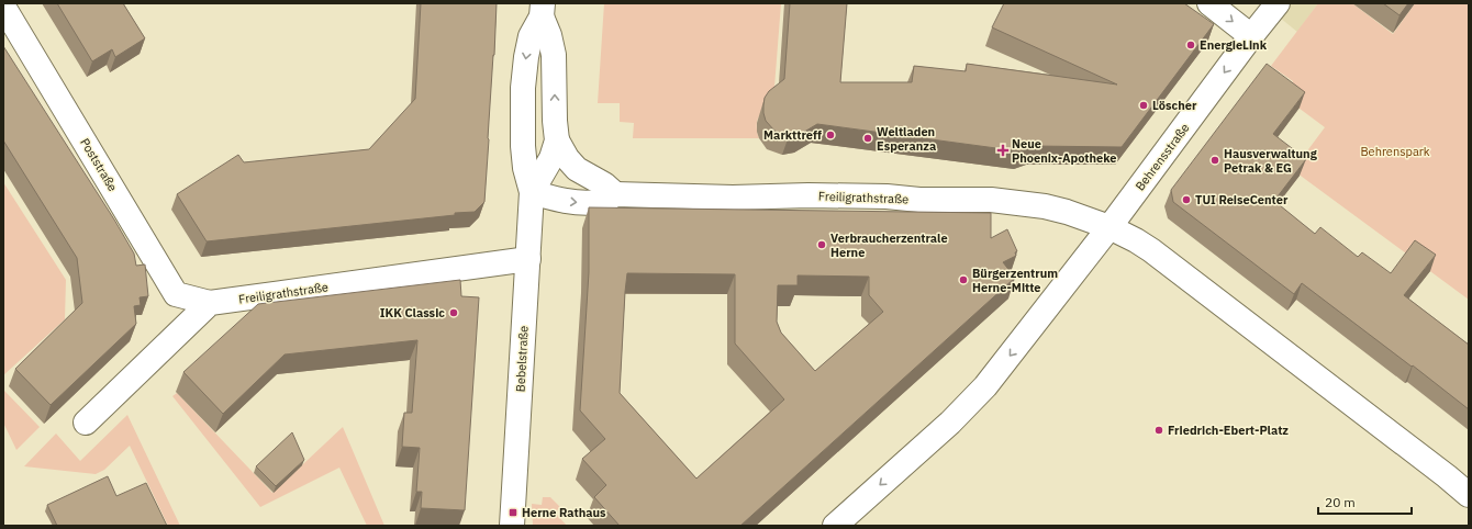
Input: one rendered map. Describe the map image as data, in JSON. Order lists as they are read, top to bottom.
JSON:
{
  "streets": {
    "street": [
      "Behrensstraße",
      "Poststraße",
      "Freiligrathstraße",
      "Bebelstraße"
    ]
  },
  "crossings": [
    ["Behrensstraße", "Freiligrathstraße"],
    ["Poststraße", "Freiligrathstraße"],
    ["Freiligrathstraße", "Bebelstraße"]
  ],
  "one_way": ["Behrensstraße"],
  "parks": ["Behrenspark"],
  "places": {
    "other": [
      "EnergieLink",
      "Löscher",
      "Markttreff",
      "Weltladen Esperanza",
      "Hausverwaltung Petrak & EG",
      "TUI ReiseCenter",
      "Verbraucherzentrale Herne",
      "Bürgerzentrum Herne-Mitte",
      "IKK Classic",
      "Friedrich-Ebert-Platz"
    ],
    "health": ["Neue Phoenix-Apotheke"],
    "transit": ["Herne Rathaus"]
  },
  "scale_bar": "20 m"
}
